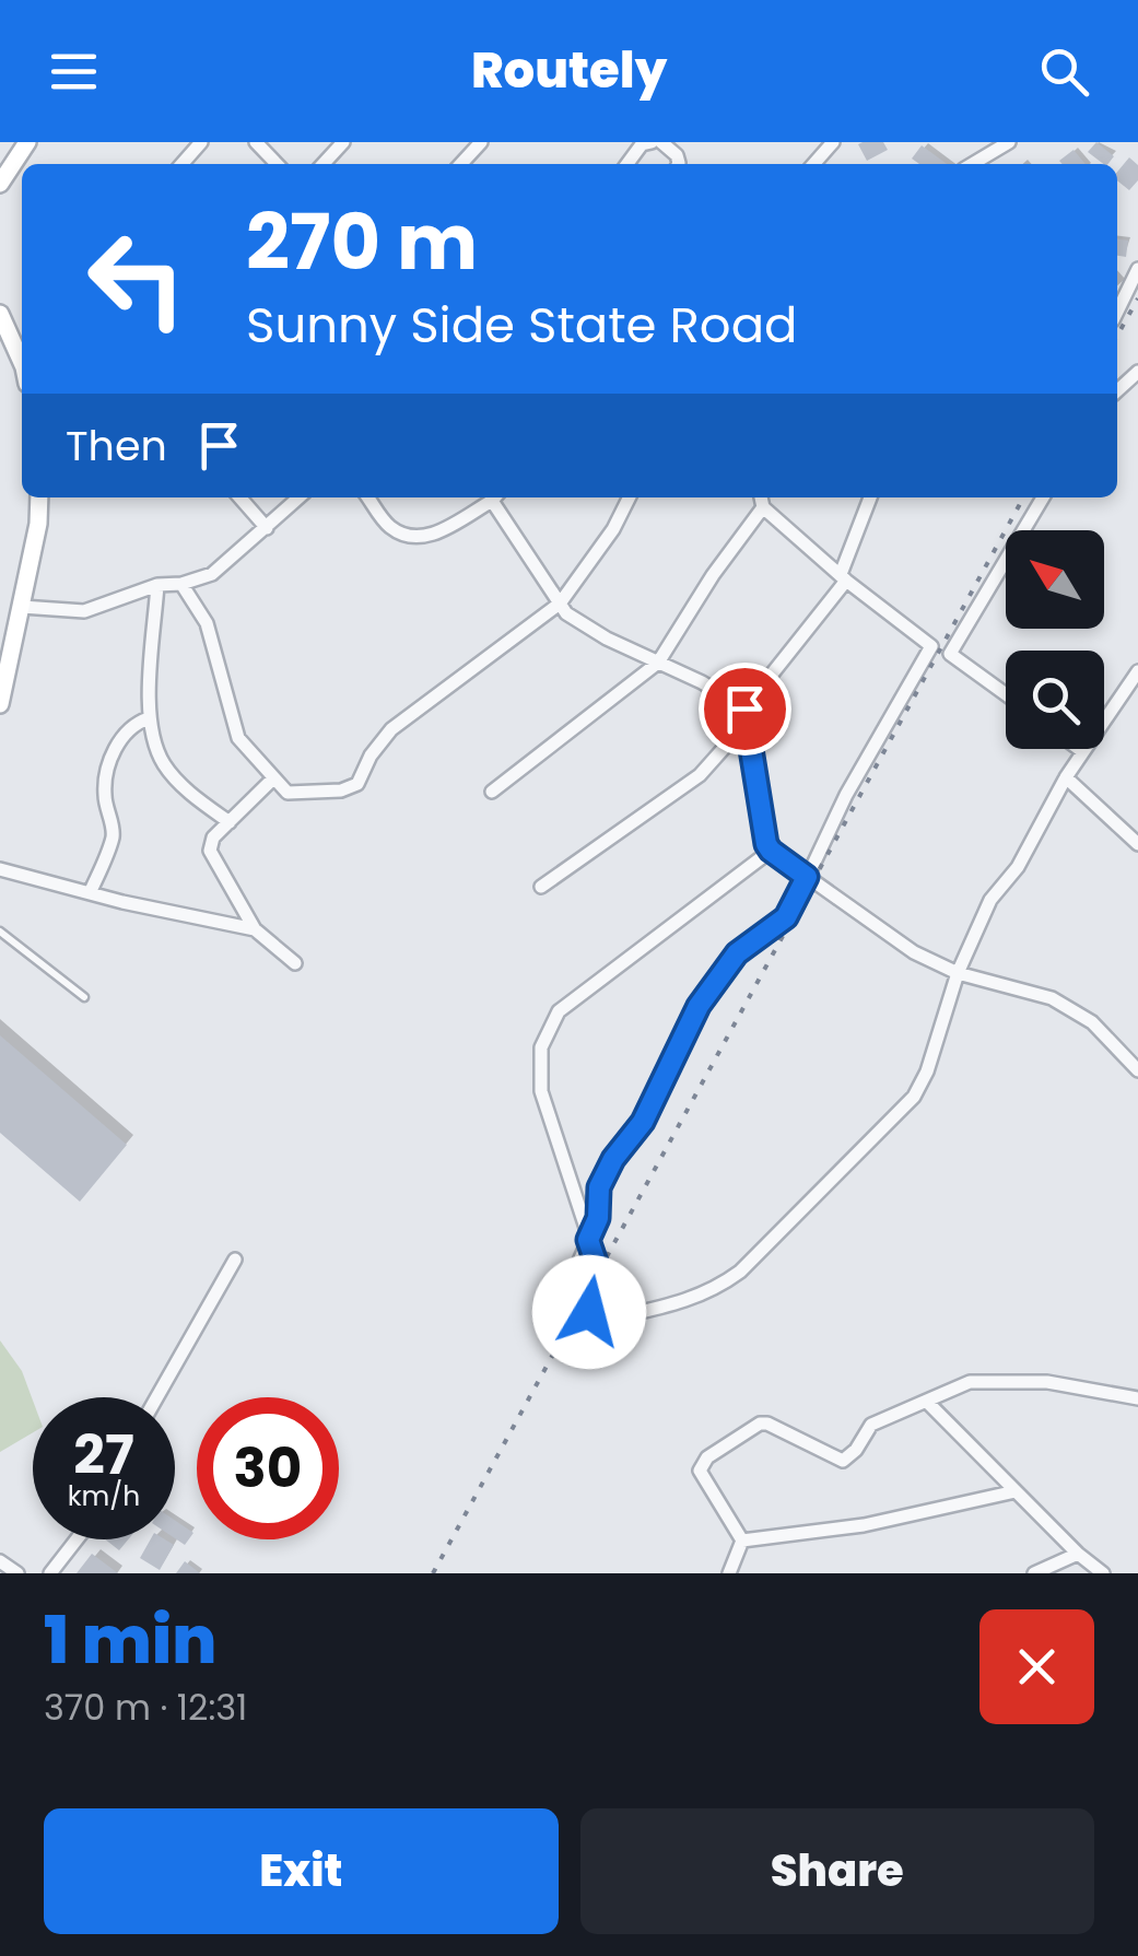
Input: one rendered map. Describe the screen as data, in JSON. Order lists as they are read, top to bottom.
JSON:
{
  "north": "top left",
  "page": {
    "header": "Routely",
    "turn": ["270 m", "Sunny Side State Road"],
    "then": "Then",
    "speed": "27 km/h",
    "limit": "30",
    "heading": ["1 min", "370 m · 12:31"],
    "buttons": ["Exit", "Share"]
  }
}
